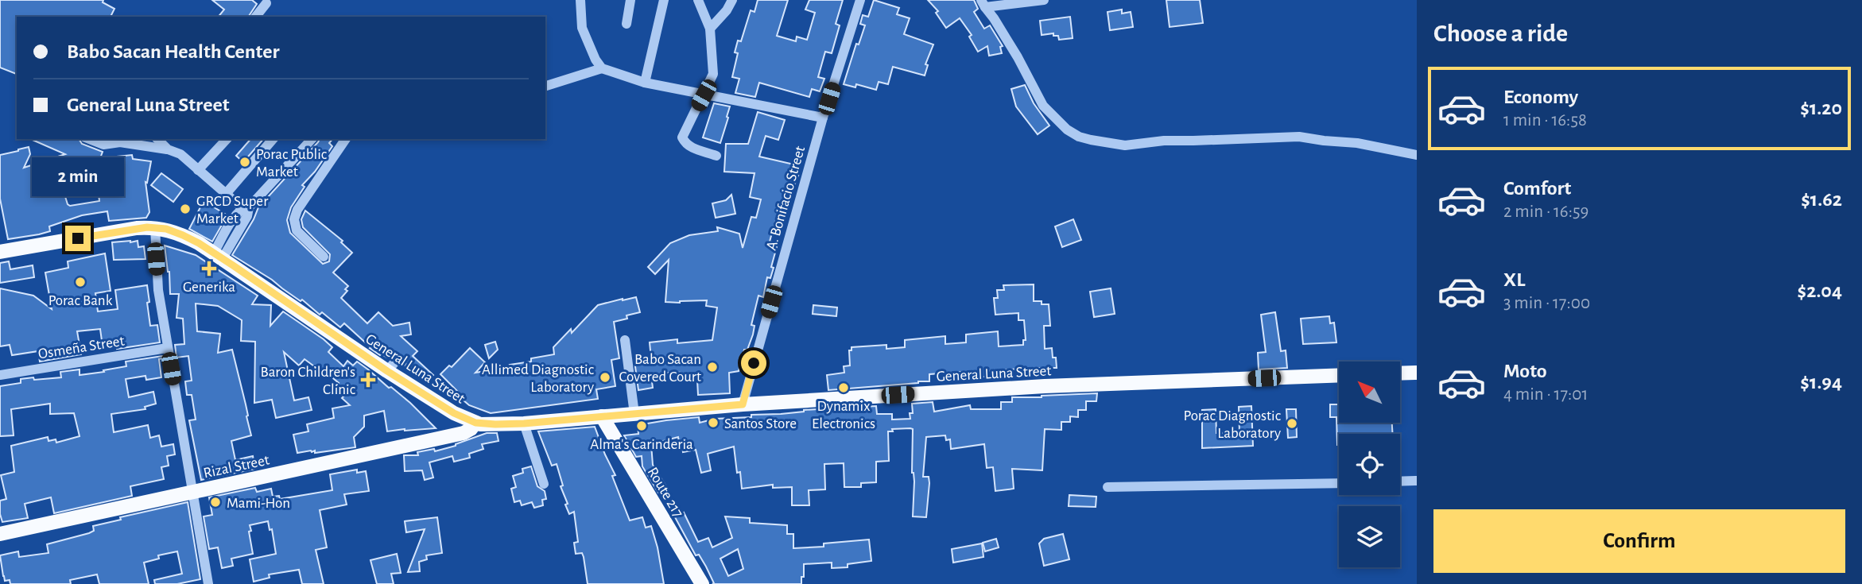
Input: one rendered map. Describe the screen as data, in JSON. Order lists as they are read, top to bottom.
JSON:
{
  "streets": {
    "main road": ["General Luna Street", "Rizal Street", "Route 217"],
    "street": ["A. Bonifacio Street", "Osmeña Street"]
  },
  "crossings": [
    ["A. Bonifacio Street", "General Luna Street"],
    ["General Luna Street", "Rizal Street"],
    ["General Luna Street", "Route 217"]
  ],
  "places": {
    "other": [
      "Porac Public Market",
      "GRCD Super Market",
      "Porac Bank",
      "Babo Sacan Covered Court",
      "Allimed Diagnostic Laboratory",
      "Dynamix Electronics",
      "Santos Store",
      "Porac Diagnostic Laboratory",
      "Alma's Carinderia",
      "Mami-Hon"
    ],
    "health": ["Generika", "Baron Children's Clinic"]
  },
  "north": "top left",
  "page": {
    "heading": "Choose a ride",
    "banner": ["Babo Sacan Health Center", "General Luna Street"],
    "list": [
      {
        "name": "Economy",
        "note": "1 min · 16:58",
        "value": "$1.20"
      },
      {
        "name": "Comfort",
        "note": "2 min · 16:59",
        "value": "$1.62"
      },
      {
        "name": "XL",
        "note": "3 min · 17:00",
        "value": "$2.04"
      },
      {
        "name": "Moto",
        "note": "4 min · 17:01",
        "value": "$1.94"
      }
    ],
    "bubble": "2 min",
    "buttons": "Confirm"
  }
}
